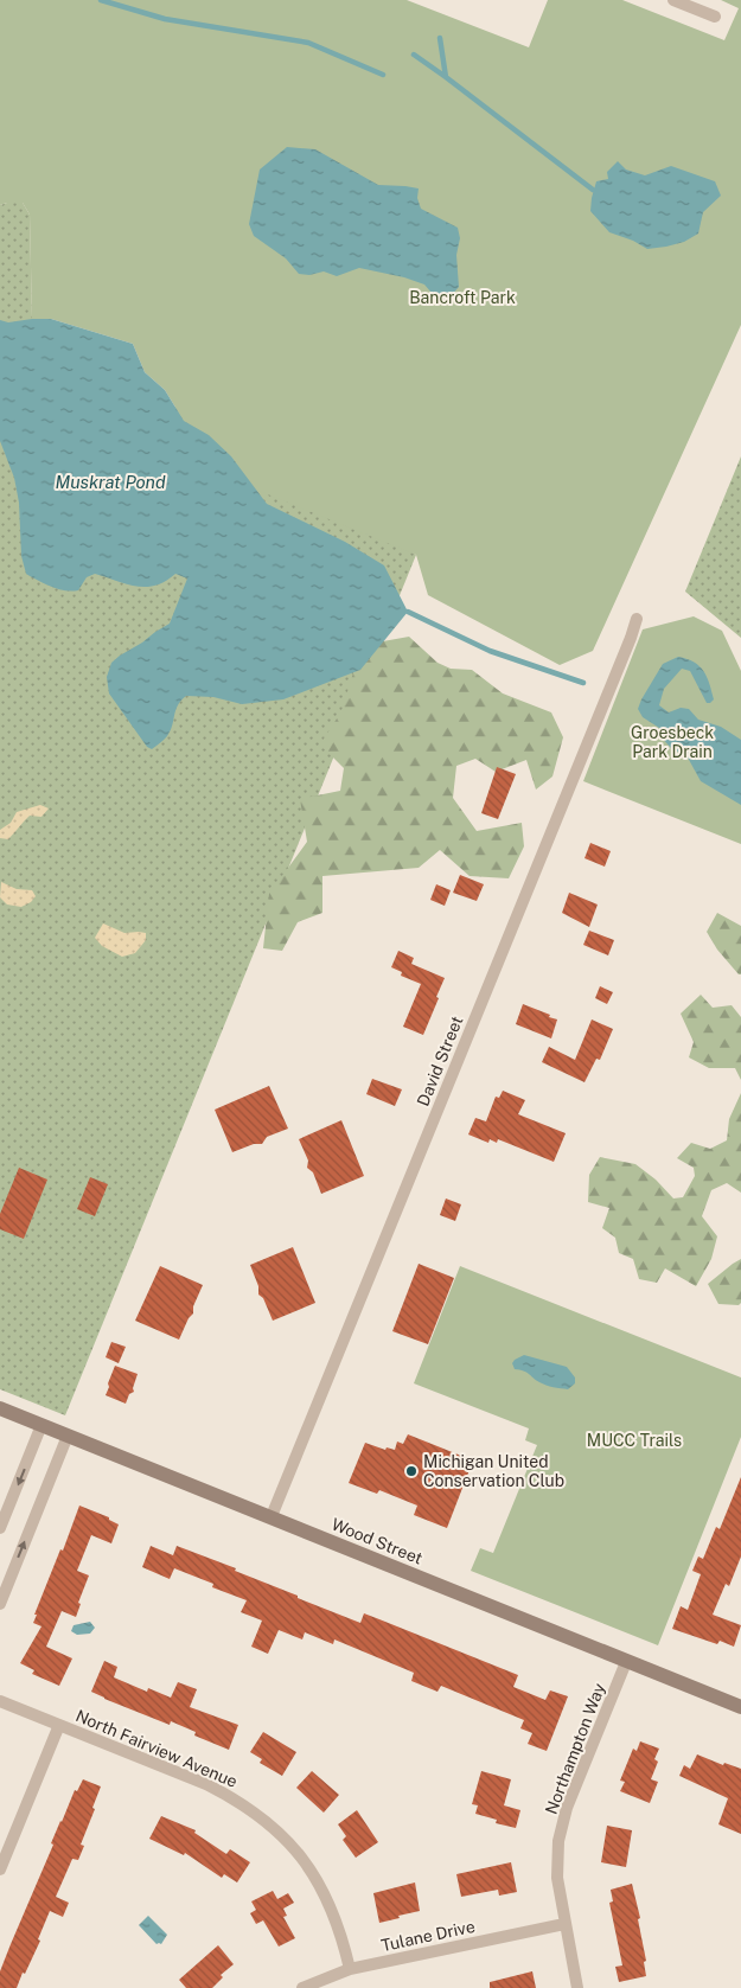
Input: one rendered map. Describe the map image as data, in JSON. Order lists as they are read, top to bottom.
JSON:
{
  "streets": {
    "street": [
      "David Street",
      "Wood Street",
      "North Fairview Avenue",
      "Northampton Way",
      "Tulane Drive"
    ]
  },
  "crossings": [
    ["David Street", "Wood Street"],
    ["Wood Street", "Northampton Way"],
    ["North Fairview Avenue", "Tulane Drive"],
    ["Northampton Way", "Tulane Drive"]
  ],
  "water": ["Muskrat Pond"],
  "parks": ["Bancroft Park", "Groesbeck Park Drain", "MUCC Trails"],
  "places": ["Michigan United Conservation Club"]
}
